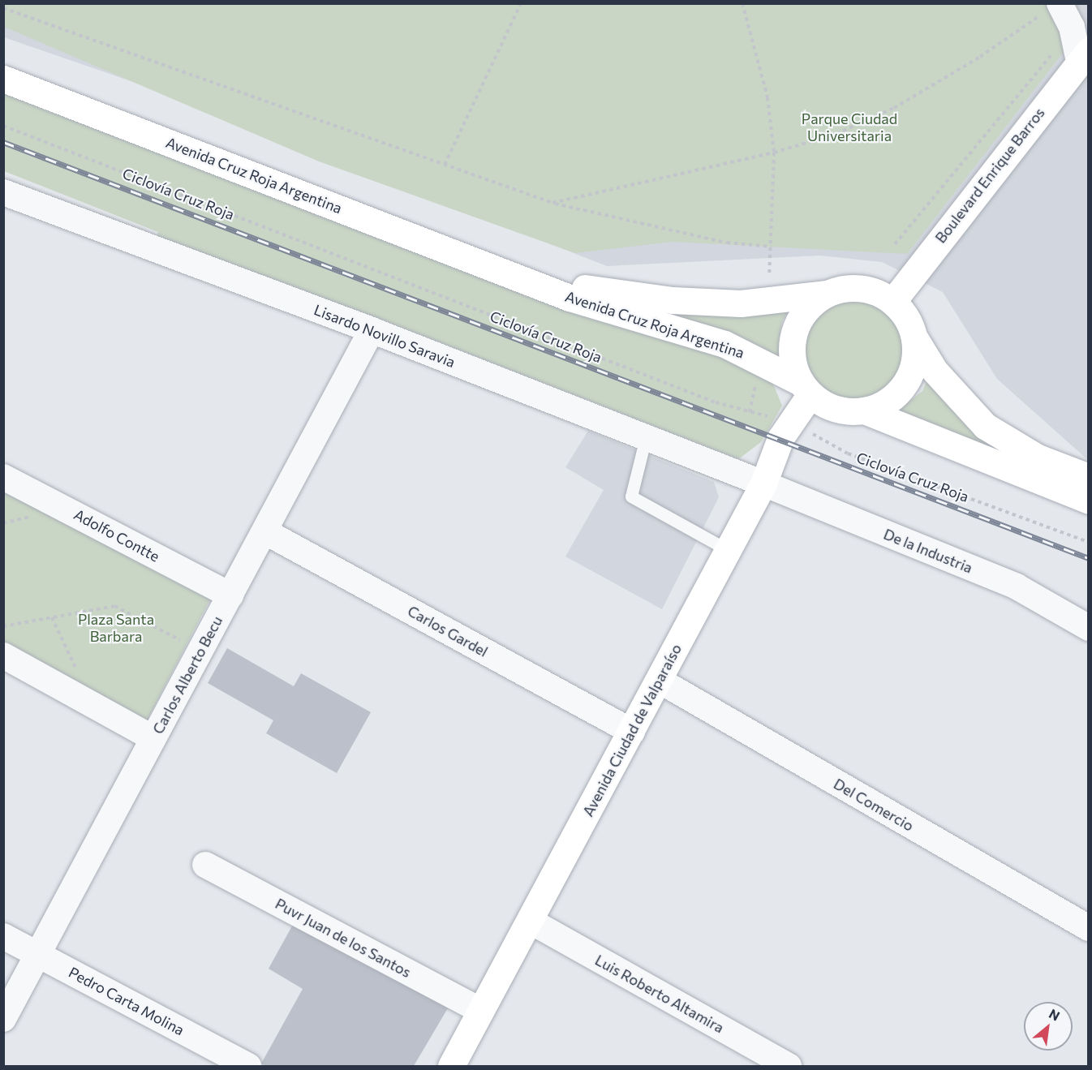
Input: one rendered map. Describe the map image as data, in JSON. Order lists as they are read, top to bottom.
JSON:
{
  "streets": {
    "main road": ["Avenida Cruz Roja Argentina", "Boulevard Enrique Barros", "Avenida Ciudad de Valparaíso"],
    "street": [
      "Lisardo Novillo Saravia",
      "Adolfo Contte",
      "De la Industria",
      "Carlos Gardel",
      "Carlos Alberto Becu",
      "Del Comercio",
      "Puvr Juan de los Santos",
      "Luis Roberto Altamira",
      "Pedro Carta Molina"
    ],
    "path": ["Ciclovía Cruz Roja"]
  },
  "crossings": [
    ["Avenida Cruz Roja Argentina", "Boulevard Enrique Barros"],
    ["Avenida Cruz Roja Argentina", "Avenida Ciudad de Valparaíso"],
    ["Boulevard Enrique Barros", "Avenida Ciudad de Valparaíso"],
    ["Ciclovía Cruz Roja", "Avenida Ciudad de Valparaíso"],
    ["Lisardo Novillo Saravia", "De la Industria"],
    ["Lisardo Novillo Saravia", "Carlos Alberto Becu"],
    ["Lisardo Novillo Saravia", "Avenida Ciudad de Valparaíso"],
    ["Adolfo Contte", "Carlos Alberto Becu"],
    ["De la Industria", "Avenida Ciudad de Valparaíso"],
    ["Carlos Gardel", "Carlos Alberto Becu"],
    ["Carlos Gardel", "Avenida Ciudad de Valparaíso"],
    ["Carlos Alberto Becu", "Pedro Carta Molina"],
    ["Avenida Ciudad de Valparaíso", "Del Comercio"],
    ["Avenida Ciudad de Valparaíso", "Puvr Juan de los Santos"],
    ["Avenida Ciudad de Valparaíso", "Luis Roberto Altamira"]
  ],
  "parks": ["Parque Ciudad Universitaria", "Plaza Santa Barbara"],
  "north": "top right"
}
